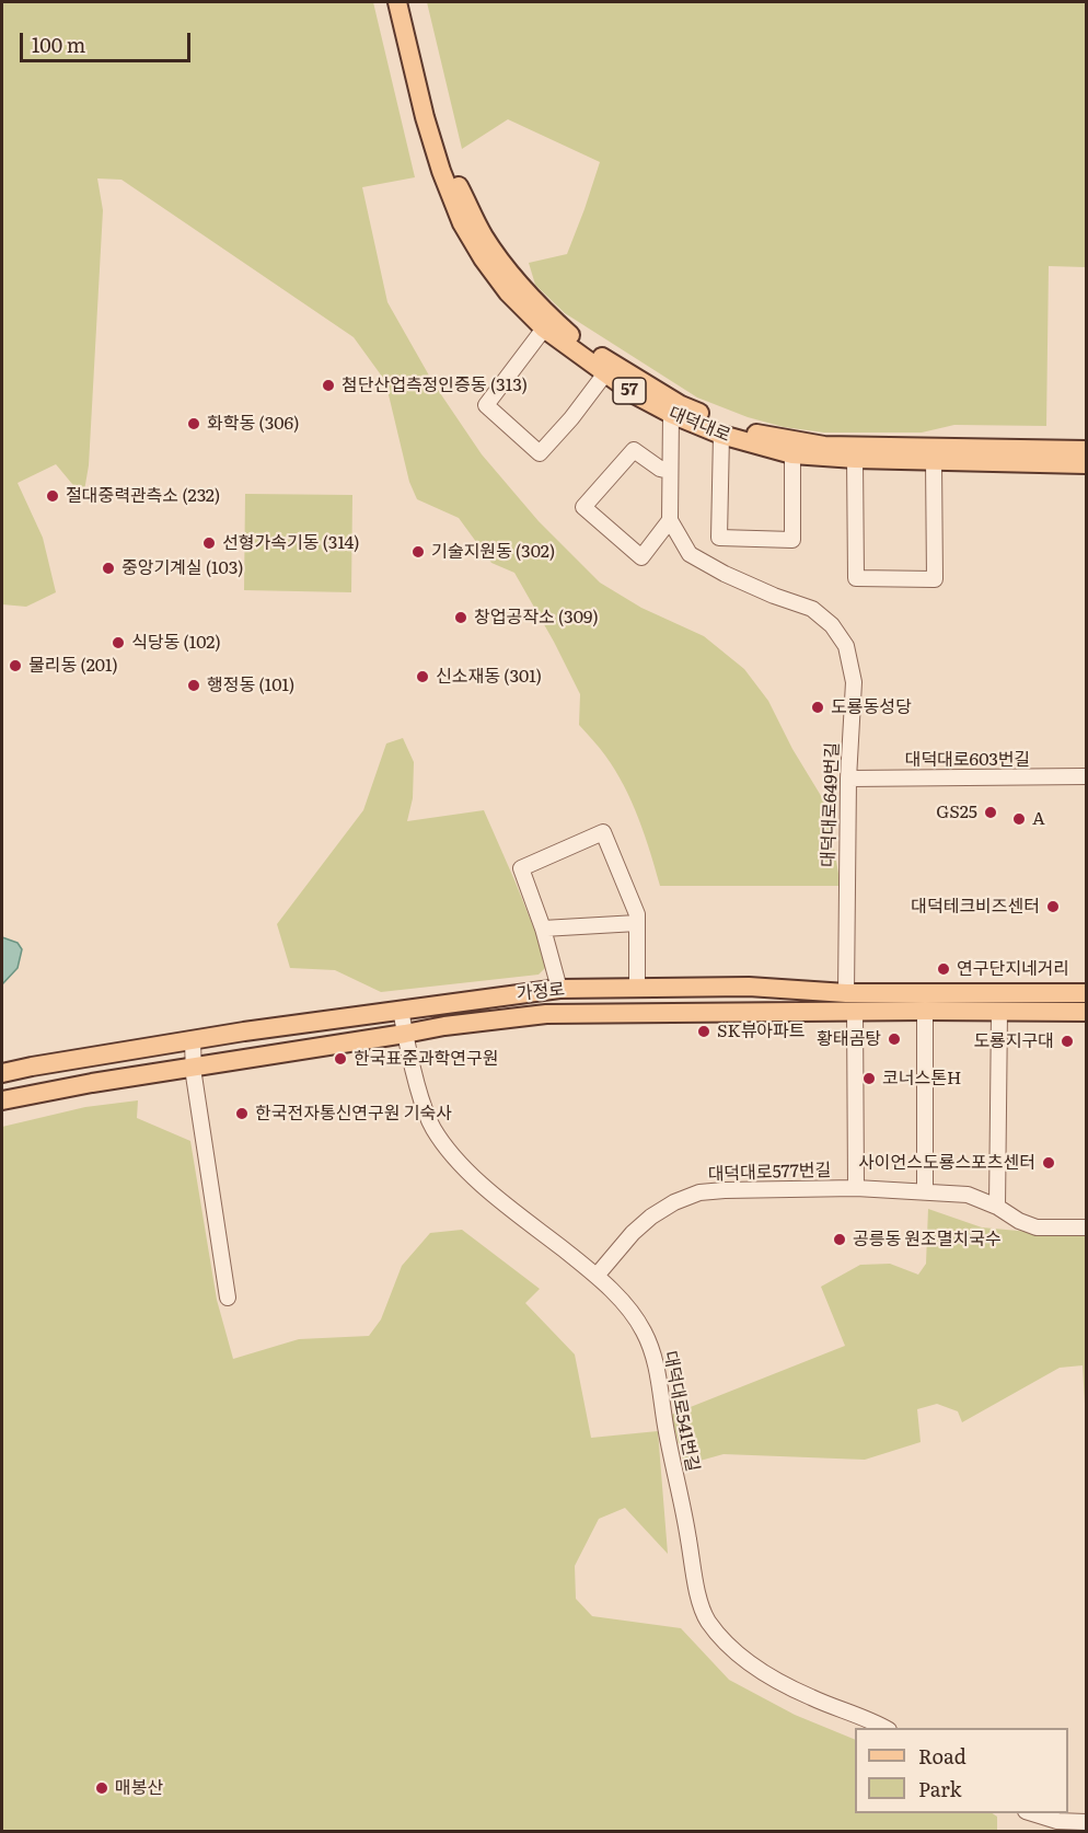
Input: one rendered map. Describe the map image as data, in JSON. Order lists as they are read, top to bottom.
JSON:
{
  "streets": {
    "main road": ["57", "대덕대로", "가정로"],
    "street": [
      "대덕대로603번길",
      "대덕대로649번길",
      "대덕대로577번길",
      "대덕대로541번길"
    ]
  },
  "crossings": [
    ["대덕대로", "대덕대로649번길"],
    ["대덕대로603번길", "대덕대로649번길"],
    ["대덕대로649번길", "가정로"],
    ["가정로", "대덕대로541번길"],
    ["대덕대로577번길", "대덕대로541번길"]
  ],
  "places": [
    "첨단산업측정인증동 (313)",
    "화학동 (306)",
    "절대중력관측소 (232)",
    "선형가속기동 (314)",
    "기술지원동 (302)",
    "중앙기계실 (103)",
    "창업공작소 (309)",
    "식당동 (102)",
    "물리동 (201)",
    "신소재동 (301)",
    "행정동 (101)",
    "도룡동성당",
    "GS25",
    "A",
    "대덕테크비즈센터",
    "연구단지네거리",
    "SK뷰아파트",
    "황태곰탕",
    "도룡지구대",
    "한국표준과학연구원",
    "코너스톤H",
    "한국전자통신연구원 기숙사",
    "사이언스도룡스포츠센터",
    "공릉동 원조멸치국수",
    "매봉산"
  ],
  "legend": ["Road", "Park"],
  "scale_bar": "100 m"
}
